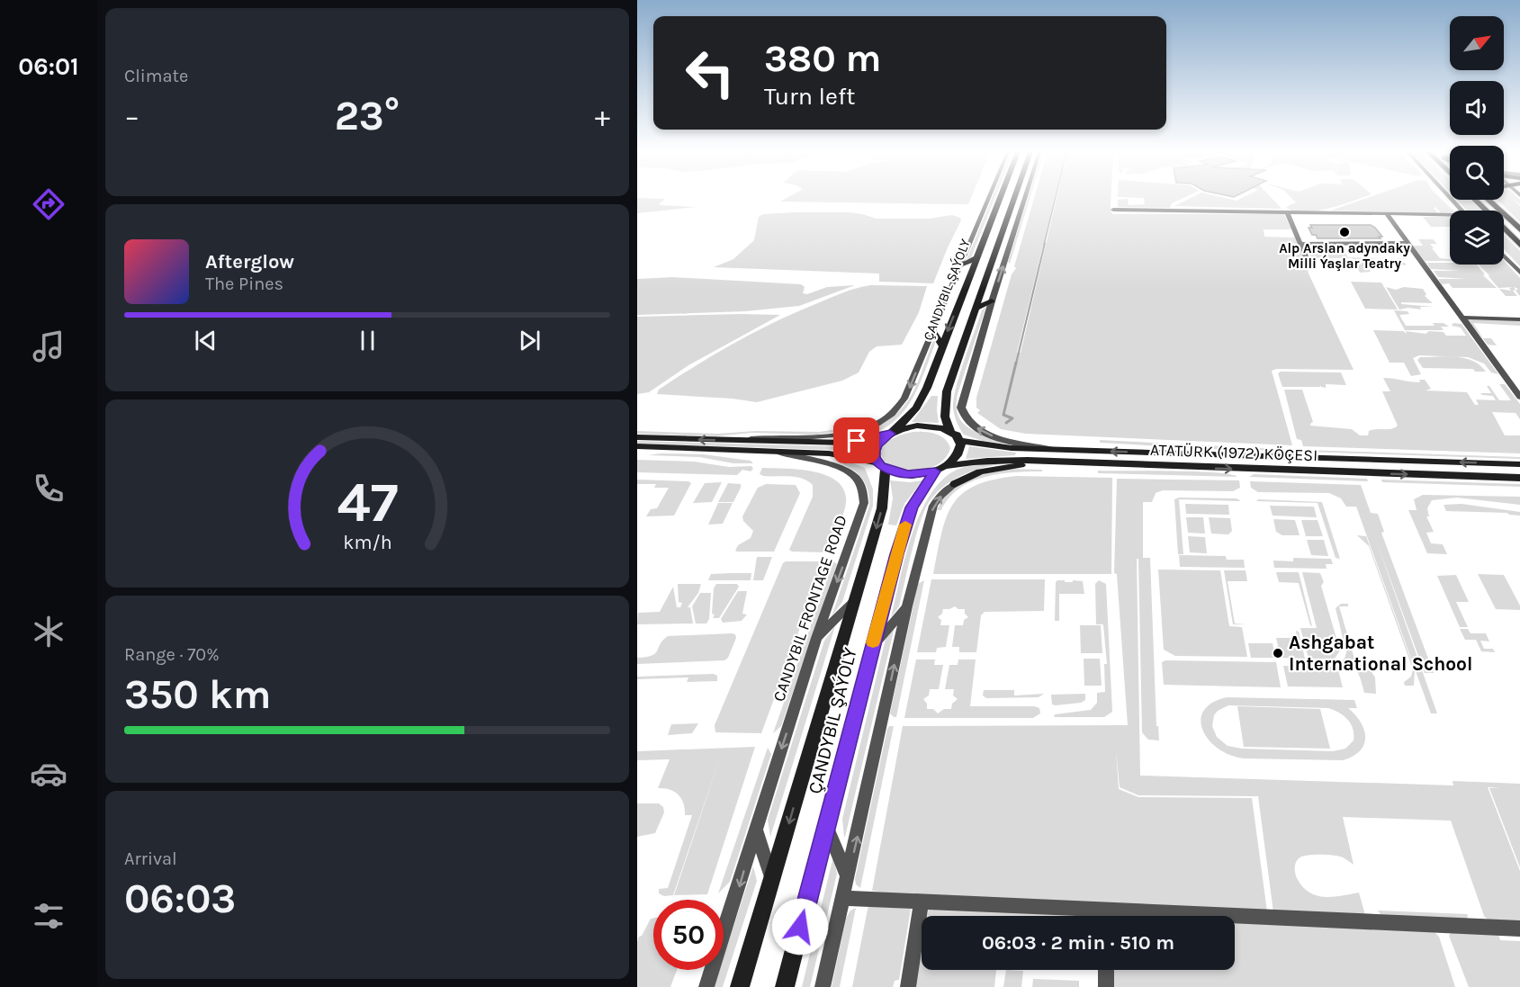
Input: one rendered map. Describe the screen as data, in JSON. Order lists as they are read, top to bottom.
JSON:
{
  "streets": {
    "main road": ["ÇANDYBIL ŞAÝOLY", "ATATÜRK (1972) KÖÇESI"],
    "street": ["CANDYBIL FRONTAGE ROAD"]
  },
  "crossings": [
    ["ÇANDYBIL ŞAÝOLY", "ATATÜRK (1972) KÖÇESI"]
  ],
  "places": ["Alp Arslan adyndaky Milli Ýaşlar Teatry", "Ashgabat International School"],
  "north": "top right",
  "page": {
    "tabs": "06:01",
    "tile": [
      "Climate",
      ["Range · 70%", "350 km"],
      ["Arrival", "06:03"]
    ],
    "turn": ["380 m", "Turn left"],
    "heat": ["−", "23°", "+"],
    "song": ["Afterglow", "The Pines"],
    "limit": "50",
    "trip": "06:03 · 2 min · 510 m",
    "gauge": ["47", "km/h"]
  }
}
